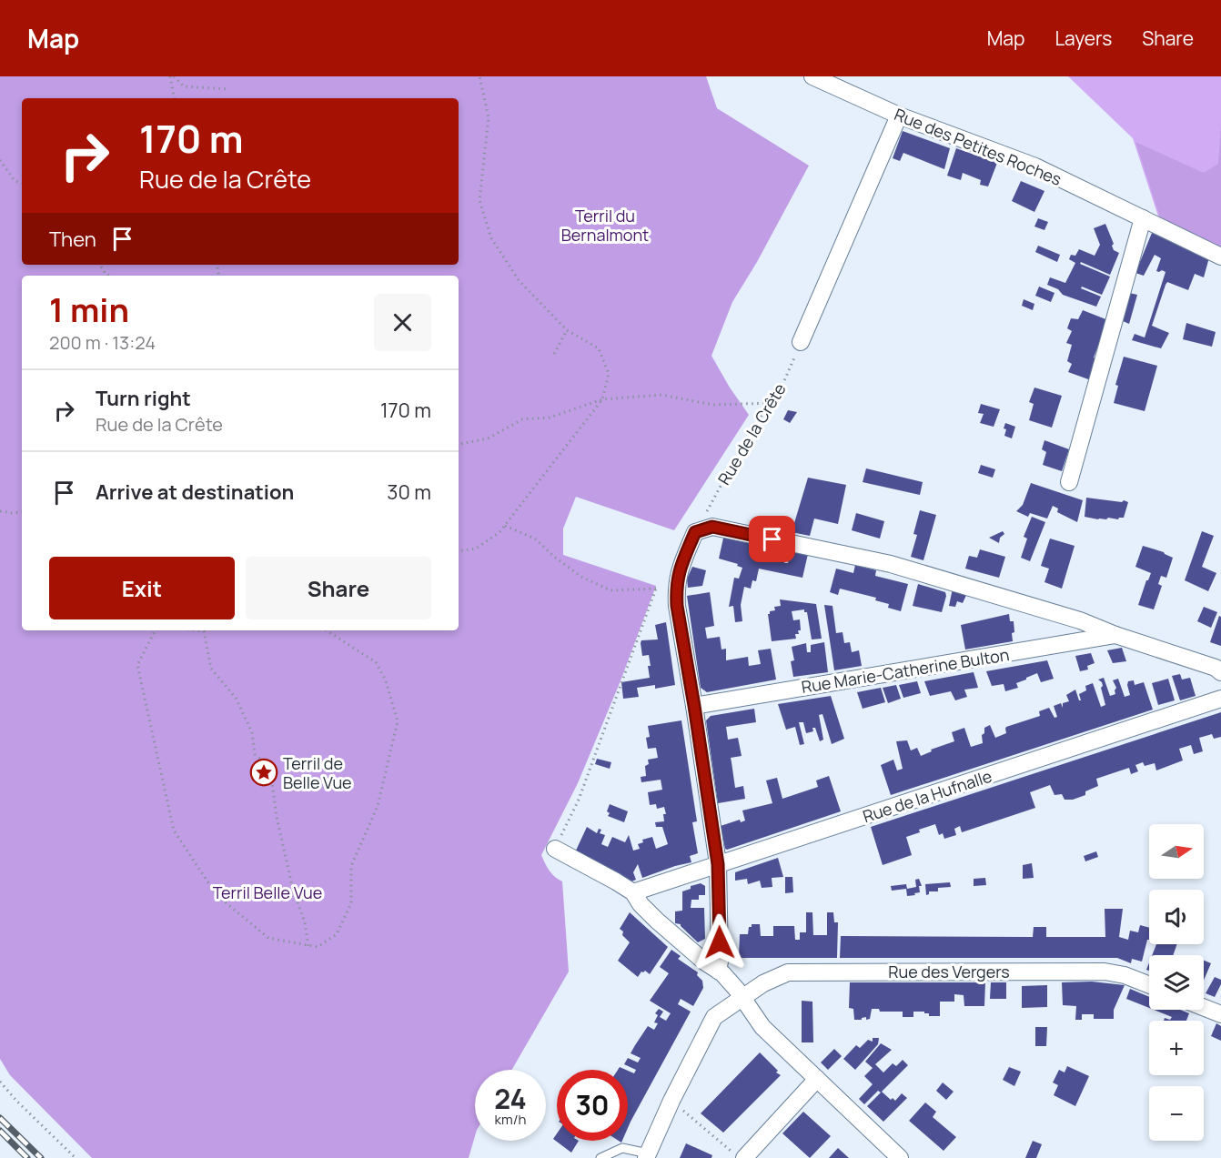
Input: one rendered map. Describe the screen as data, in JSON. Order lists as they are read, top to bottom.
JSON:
{
  "streets": {
    "street": [
      "Rue des Petites Roches",
      "Rue Marie-Catherine Bulton",
      "Rue de la Hufnalle",
      "Rue des Vergers"
    ],
    "path": ["Rue de la Crête"]
  },
  "parks": ["Terril du Bernalmont", "Terril Belle Vue"],
  "places": {
    "place": ["Terril de Belle Vue"]
  },
  "north": "right",
  "page": {
    "header": "Map",
    "nav": ["Map", "Layers", "Share"],
    "turn": ["170 m", "Rue de la Crête"],
    "then": "Then",
    "heading": ["1 min", "200 m · 13:24"],
    "list": [
      {
        "name": "Turn right",
        "note": "Rue de la Crête",
        "value": "170 m"
      },
      {
        "name": "Arrive at destination",
        "value": "30 m"
      }
    ],
    "buttons": ["Exit", "Share"],
    "map_buttons": ["+", "−"],
    "speed": "24 km/h",
    "limit": "30"
  }
}
